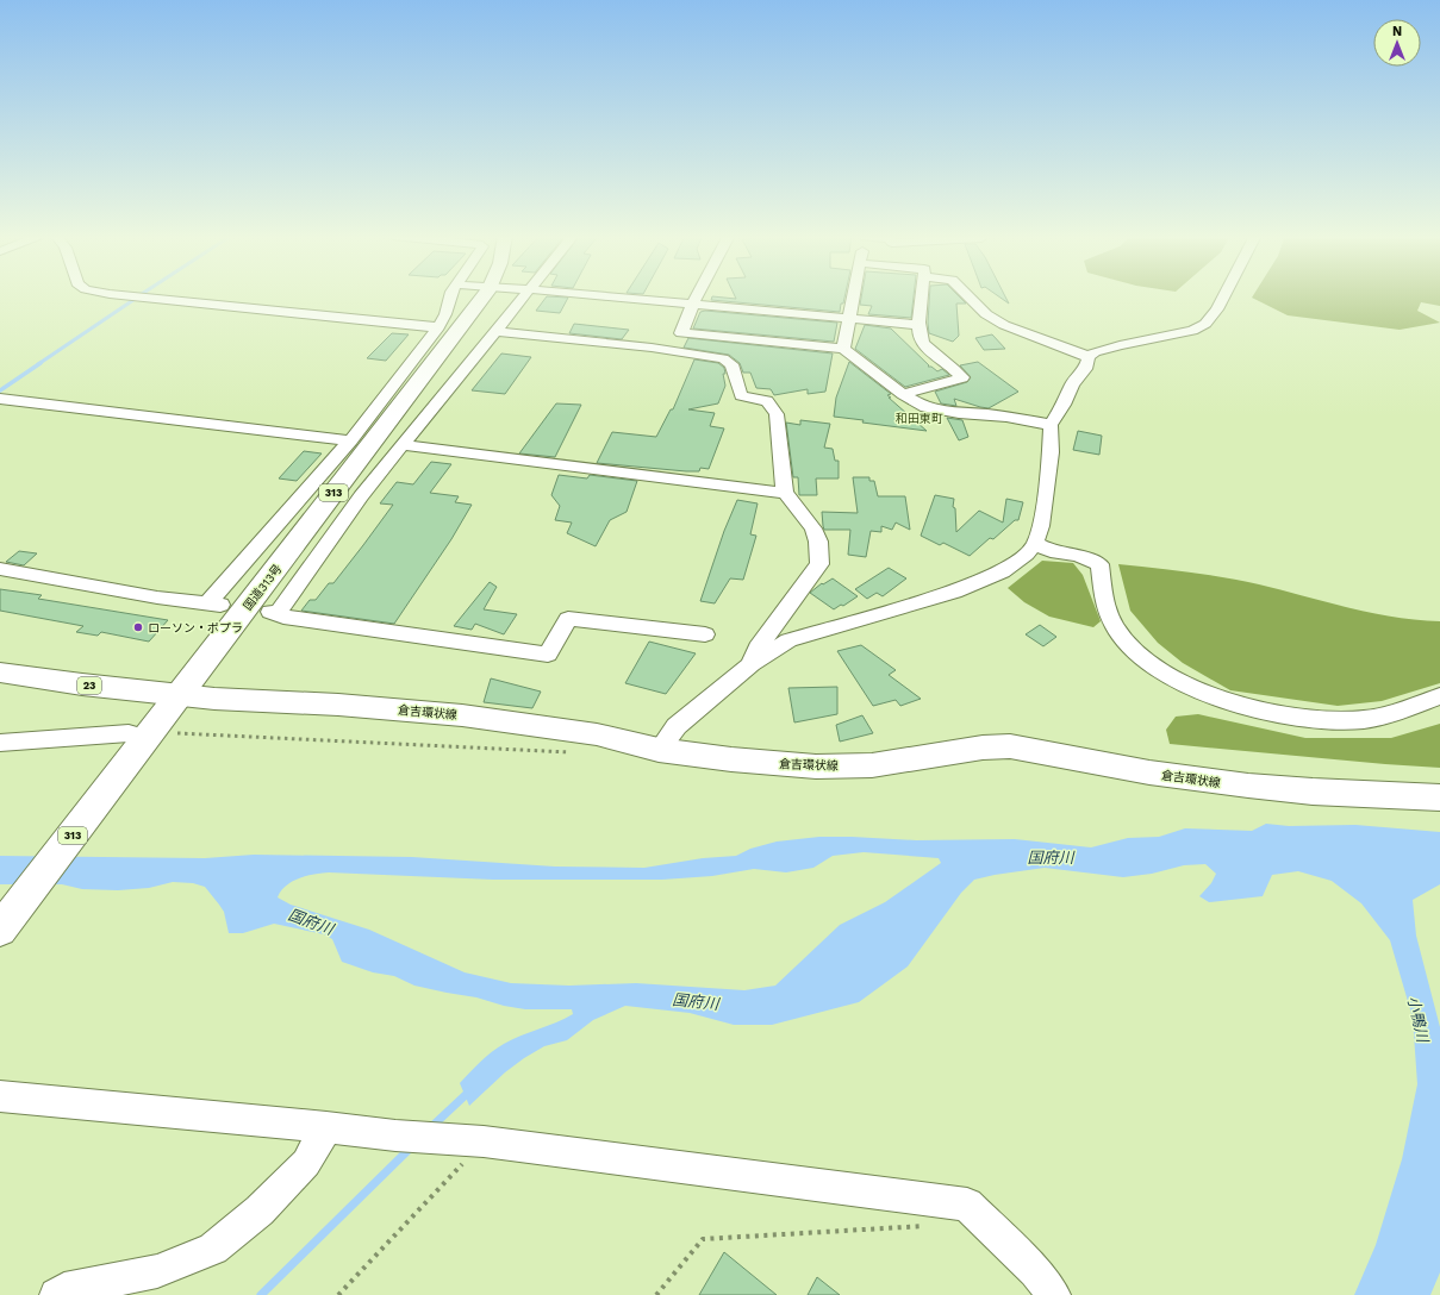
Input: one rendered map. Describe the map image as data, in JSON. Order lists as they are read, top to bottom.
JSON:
{
  "streets": {
    "main road": [
      "313",
      "国道313号",
      "23",
      "倉吉環状線"
    ]
  },
  "crossings": [
    ["国道313号", "23"],
    ["国道313号", "倉吉環状線"],
    ["23", "倉吉環状線"]
  ],
  "districts": ["和田東町"],
  "water": ["国府川", "小鴨川"],
  "places": ["ローソン・ポプラ"],
  "north": "top"
}
